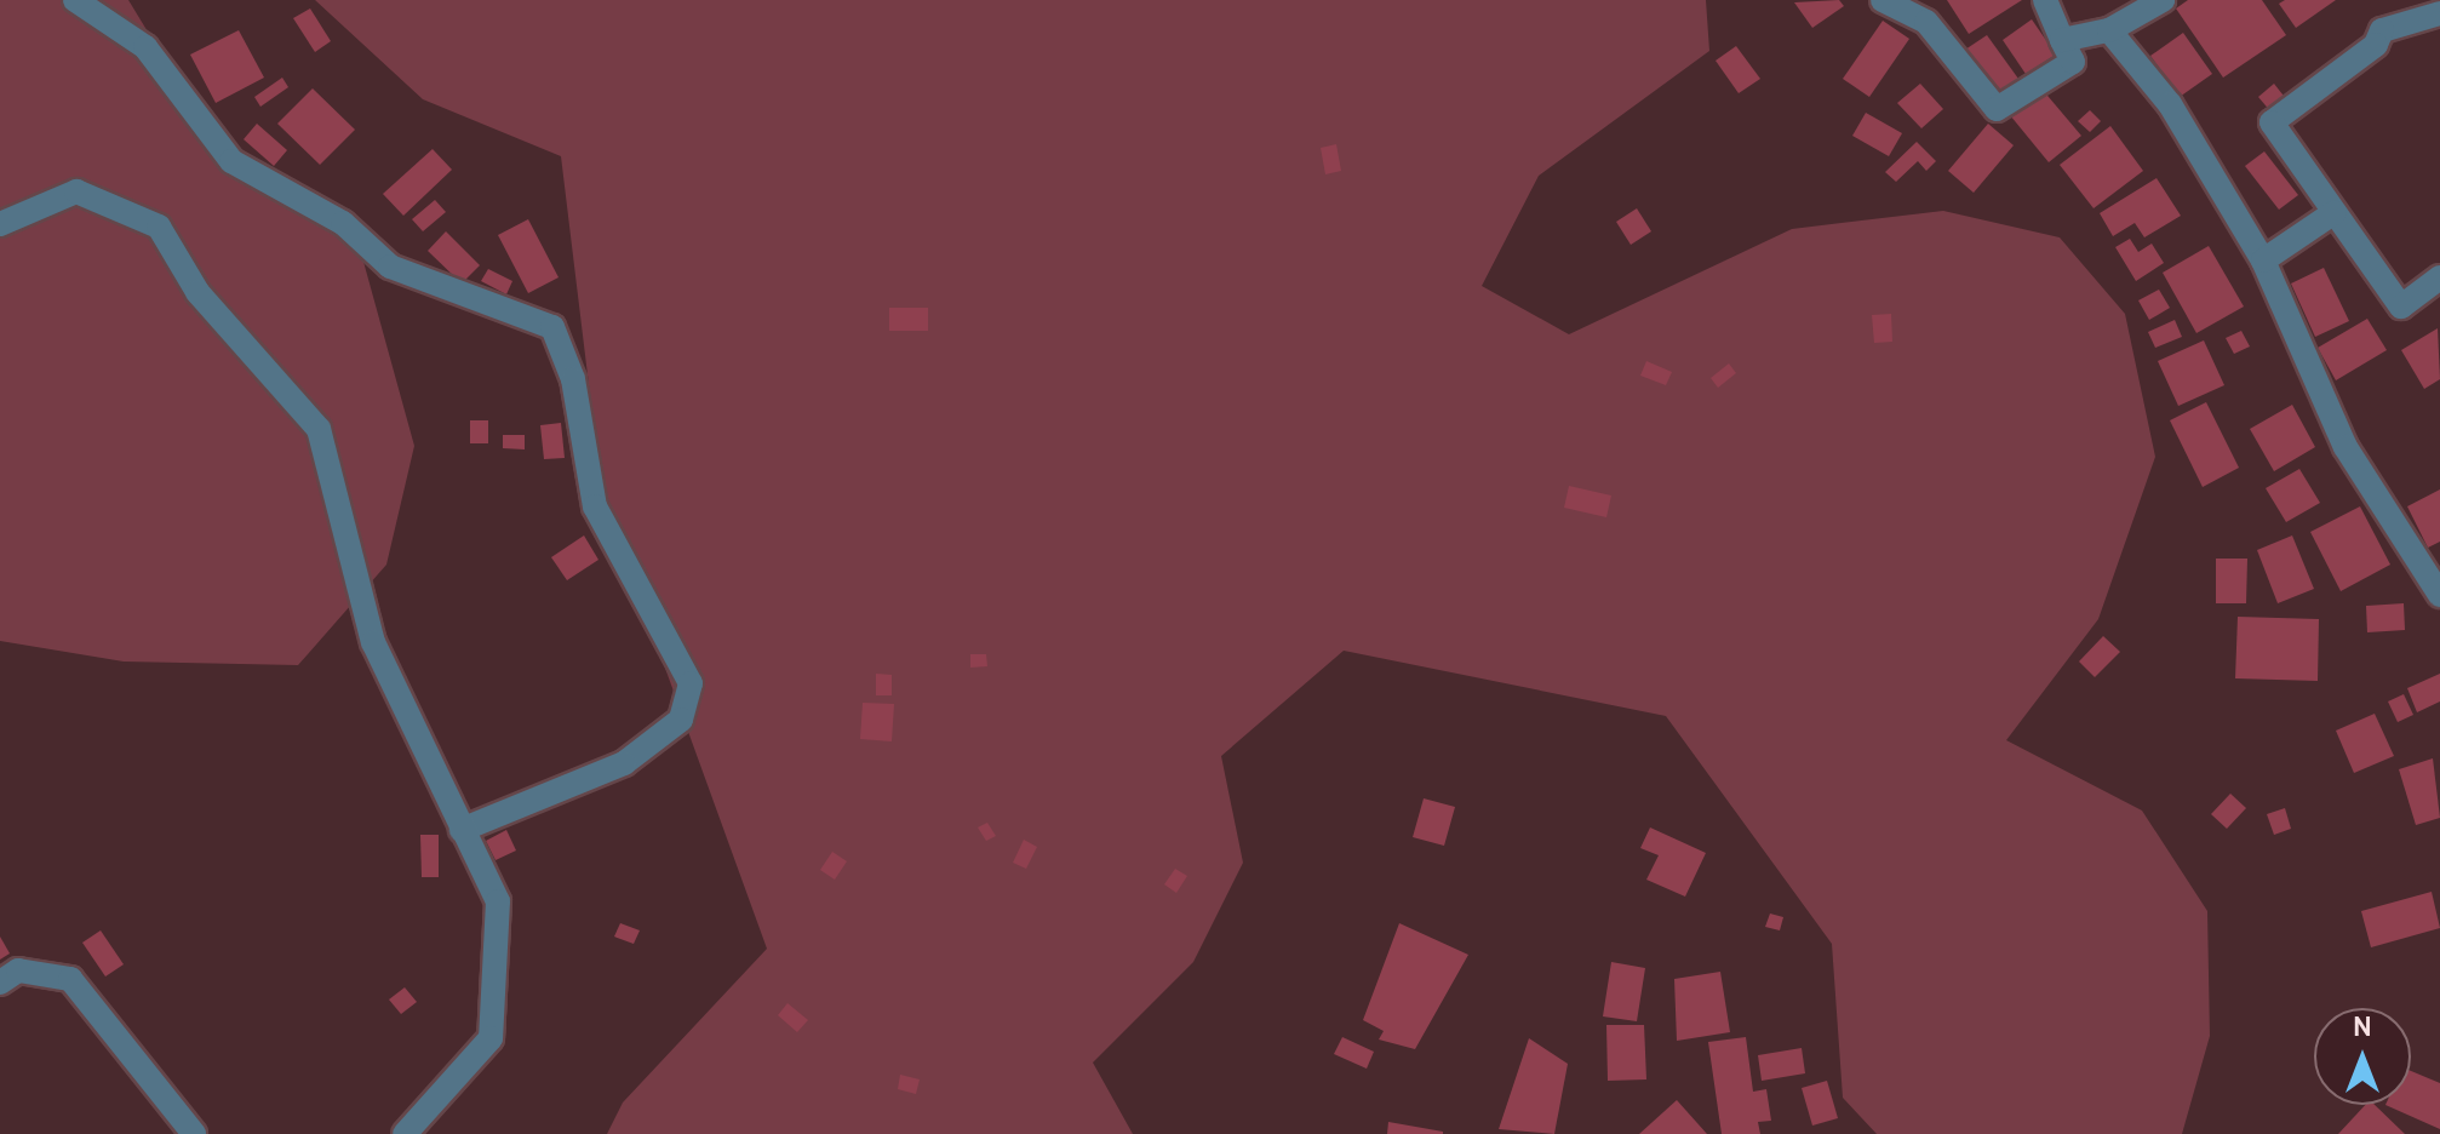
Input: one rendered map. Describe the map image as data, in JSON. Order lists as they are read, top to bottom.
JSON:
{
  "north": "top"
}
